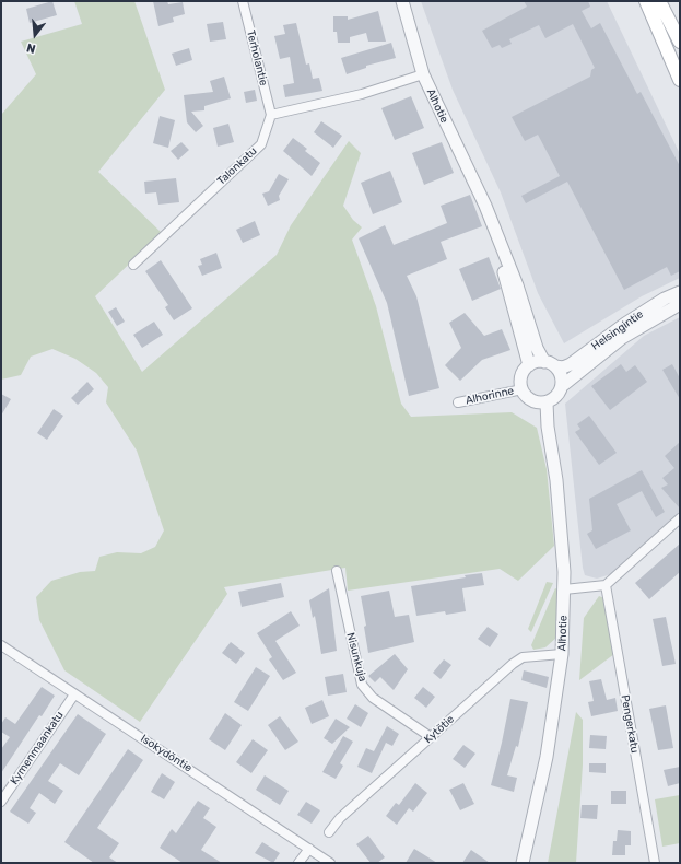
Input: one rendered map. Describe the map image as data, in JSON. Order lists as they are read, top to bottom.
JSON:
{
  "streets": {
    "street": [
      "Terholantie",
      "Alhotie",
      "Talonkatu",
      "Helsingintie",
      "Alhorinne",
      "Nisunkuja",
      "Pengerkatu",
      "Kytötie",
      "Kymenmaankatu",
      "Isokydöntie"
    ]
  },
  "crossings": [
    ["Terholantie", "Talonkatu"],
    ["Alhotie", "Helsingintie"],
    ["Alhotie", "Alhorinne"],
    ["Alhotie", "Kytötie"],
    ["Helsingintie", "Alhorinne"],
    ["Nisunkuja", "Kytötie"],
    ["Kymenmaankatu", "Isokydöntie"]
  ],
  "north": "bottom"
}
